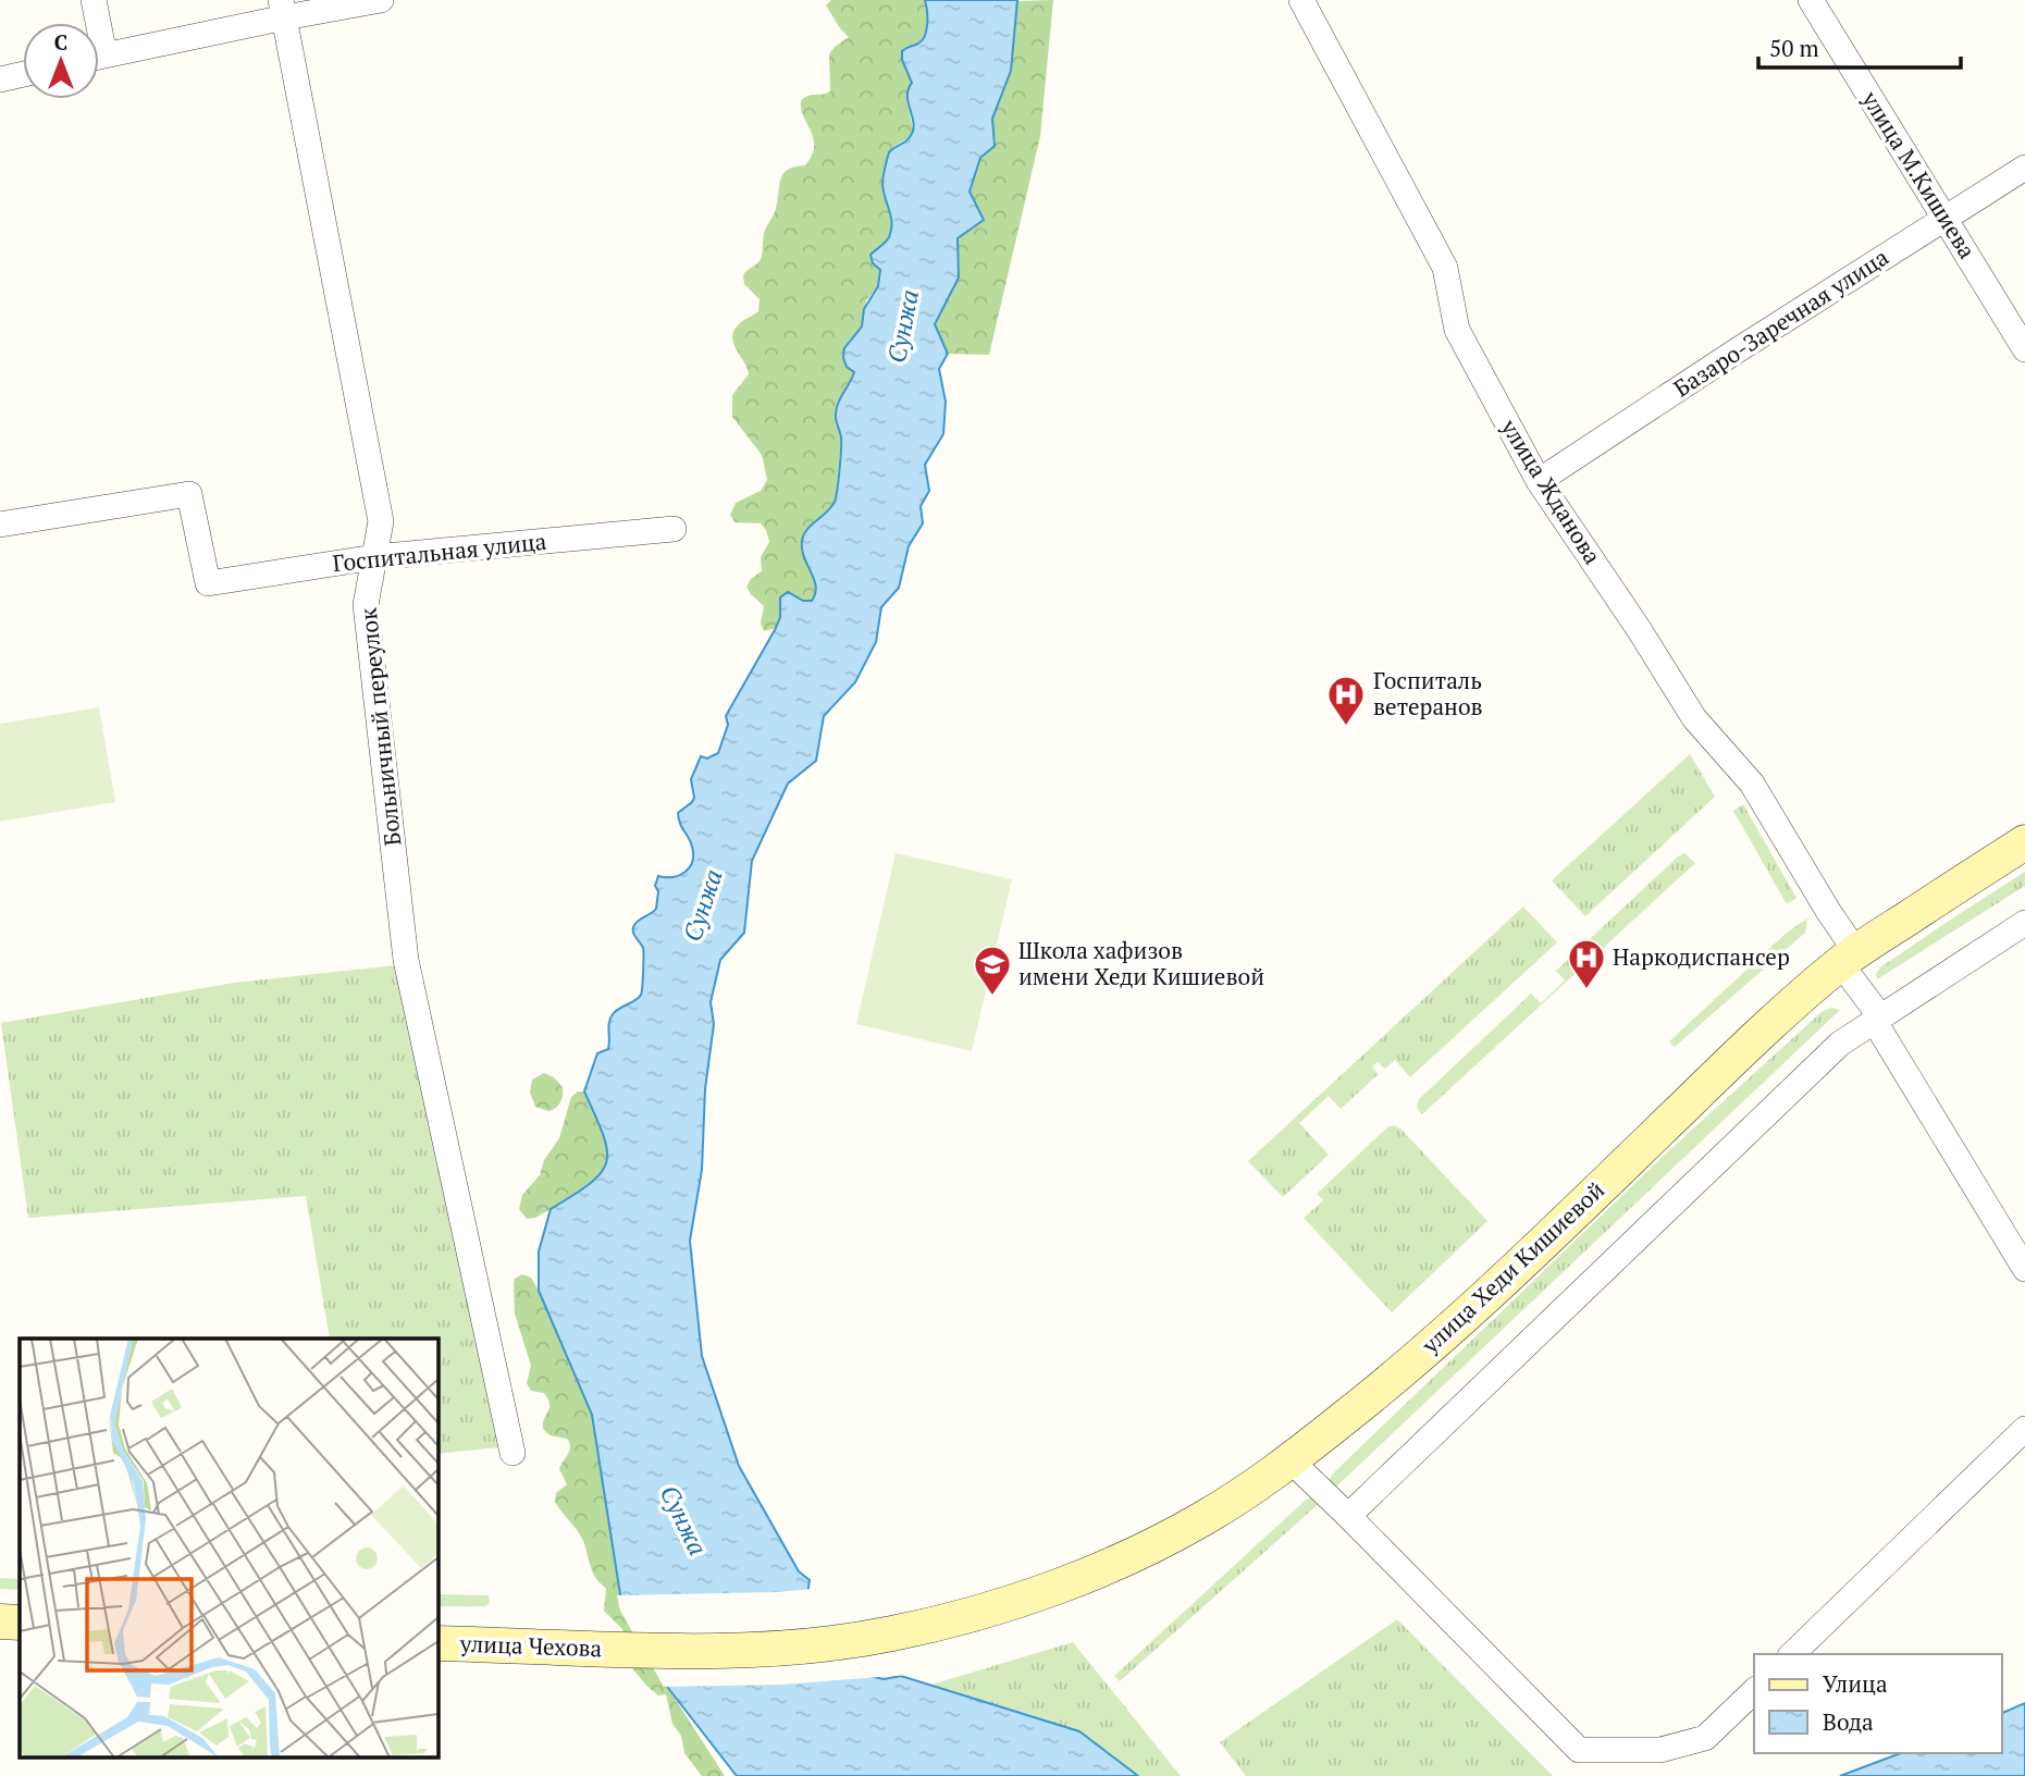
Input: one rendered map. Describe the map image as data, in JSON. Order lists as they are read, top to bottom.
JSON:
{
  "streets": {
    "main road": ["улица Хеди Кишиевой", "улица Чехова"],
    "street": [
      "улица М.Кишиева",
      "Базаро-Заречная улица",
      "улица Жданова",
      "Госпитальная улица",
      "Больничный переулок"
    ]
  },
  "crossings": [
    ["улица М.Кишиева", "Базаро-Заречная улица"],
    ["Базаро-Заречная улица", "улица Жданова"],
    ["улица Жданова", "улица Хеди Кишиевой"],
    ["Госпитальная улица", "Больничный переулок"],
    ["улица Хеди Кишиевой", "улица Чехова"]
  ],
  "water": ["Сунжа"],
  "places": {
    "hospital": ["Госпиталь ветеранов", "Наркодиспансер"],
    "school or university": ["Школа хафизов имени Хеди Кишиевой"]
  },
  "legend": ["Улица", "Вода"],
  "scale_bar": "50 m",
  "north": "top"
}
